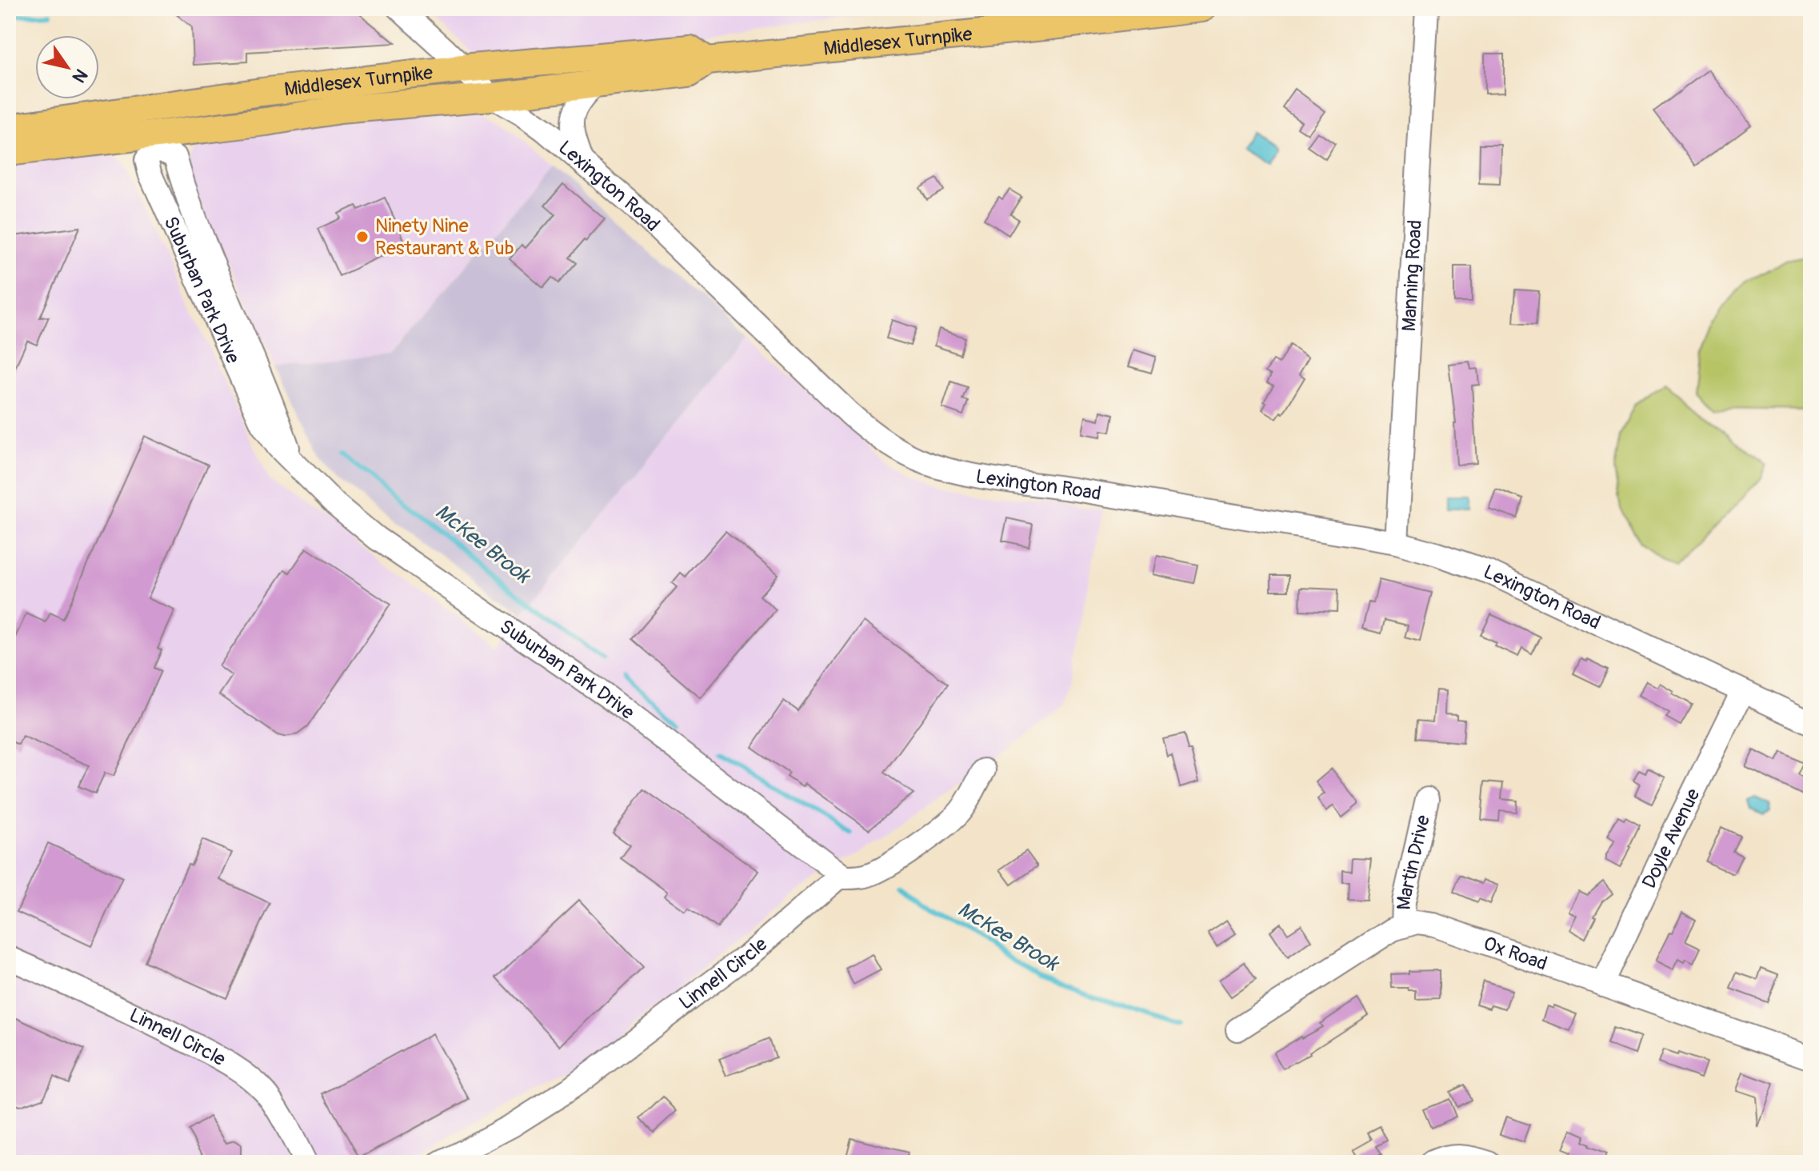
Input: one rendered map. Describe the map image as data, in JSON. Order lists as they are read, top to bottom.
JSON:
{
  "streets": {
    "main road": ["Middlesex Turnpike"],
    "street": [
      "Lexington Road",
      "Manning Road",
      "Suburban Park Drive",
      "Doyle Avenue",
      "Martin Drive",
      "Ox Road",
      "Linnell Circle"
    ]
  },
  "crossings": [
    ["Middlesex Turnpike", "Lexington Road"],
    ["Middlesex Turnpike", "Suburban Park Drive"],
    ["Lexington Road", "Manning Road"],
    ["Lexington Road", "Doyle Avenue"],
    ["Suburban Park Drive", "Linnell Circle"],
    ["Doyle Avenue", "Ox Road"],
    ["Martin Drive", "Ox Road"]
  ],
  "water": ["McKee Brook"],
  "places": ["Ninety Nine Restaurant & Pub"],
  "north": "bottom right"
}
